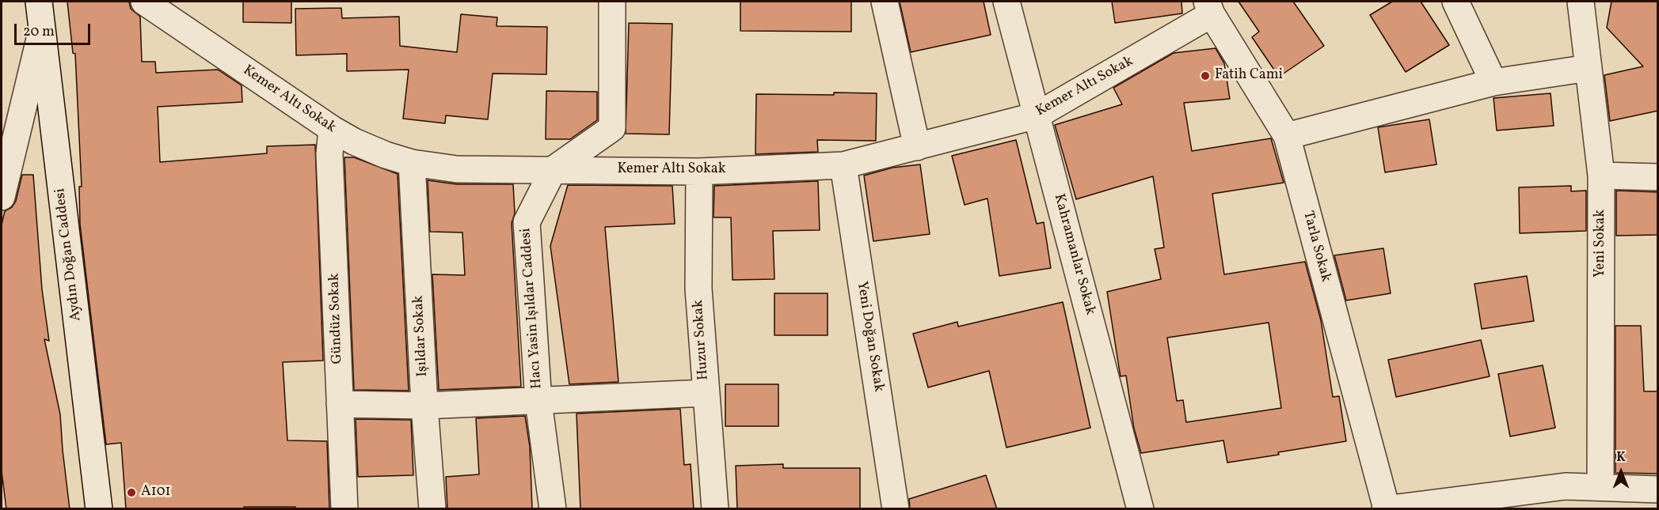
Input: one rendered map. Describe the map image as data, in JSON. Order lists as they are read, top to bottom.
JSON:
{
  "streets": {
    "street": [
      "Kemer Altı Sokak",
      "Yeni Sokak",
      "Tarla Sokak",
      "Aydın Doğan Caddesi",
      "Kahramanlar Sokak",
      "Hacı Yasin Işıldar Caddesi",
      "Gündüz Sokak",
      "Işıldar Sokak",
      "Yeni Doğan Sokak",
      "Huzur Sokak"
    ]
  },
  "crossings": [
    ["Kemer Altı Sokak", "Tarla Sokak"],
    ["Kemer Altı Sokak", "Kahramanlar Sokak"],
    ["Kemer Altı Sokak", "Hacı Yasin Işıldar Caddesi"],
    ["Kemer Altı Sokak", "Gündüz Sokak"],
    ["Kemer Altı Sokak", "Işıldar Sokak"],
    ["Kemer Altı Sokak", "Yeni Doğan Sokak"],
    ["Kemer Altı Sokak", "Huzur Sokak"]
  ],
  "places": ["Fatih Cami", "A101"],
  "scale_bar": "20 m",
  "north": "top"
}
